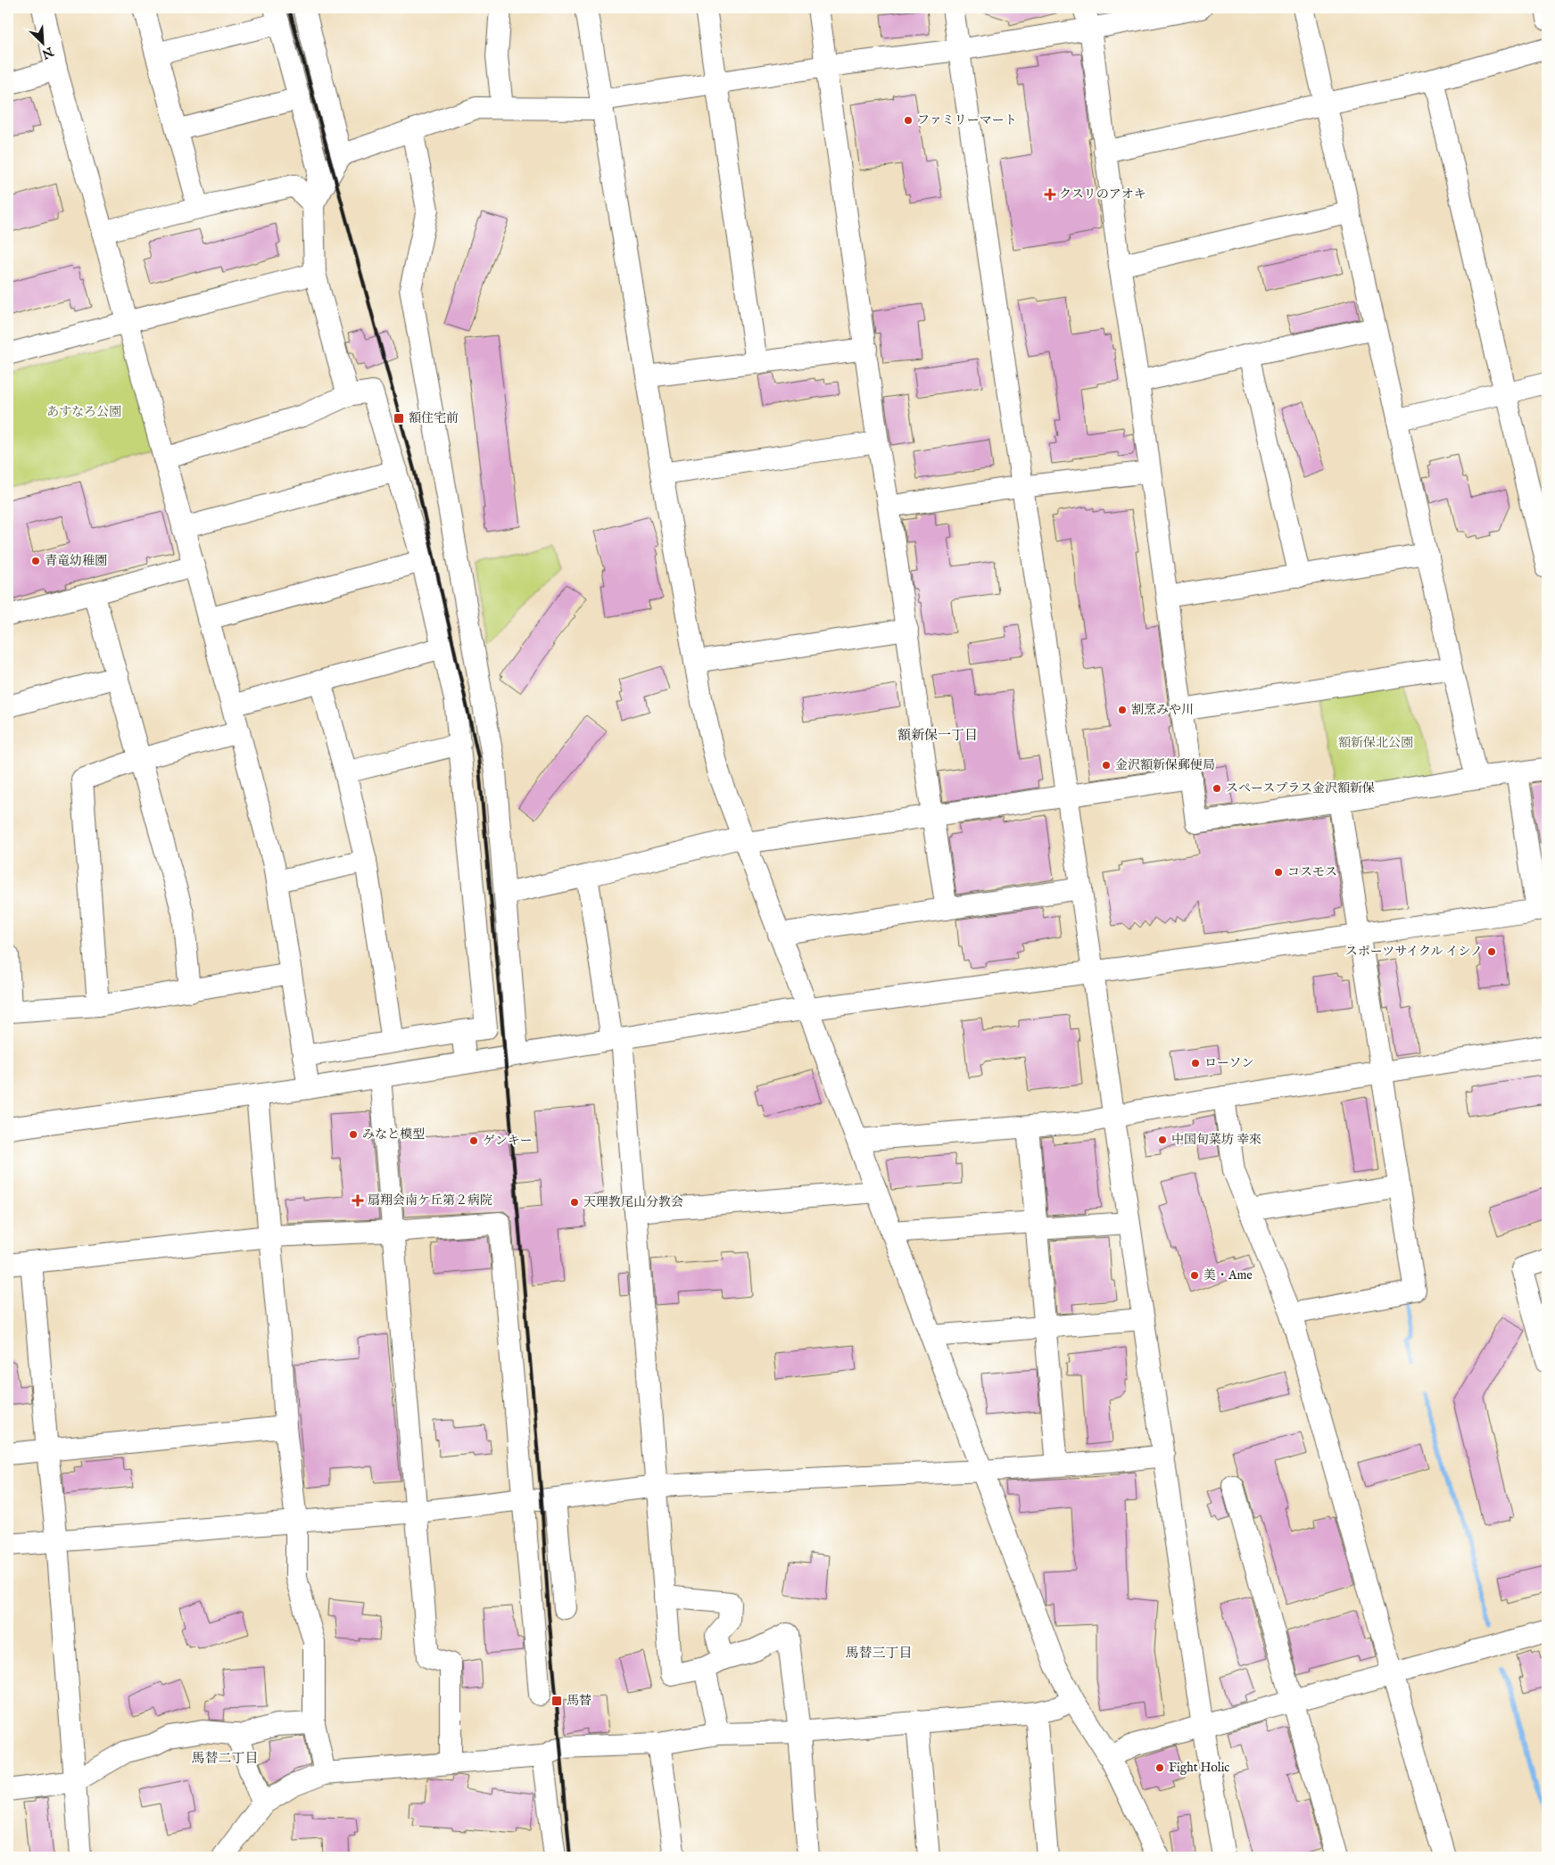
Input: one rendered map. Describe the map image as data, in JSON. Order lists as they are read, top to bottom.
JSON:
{
  "districts": ["額新保一丁目", "馬替三丁目", "馬替二丁目"],
  "parks": ["あすなろ公園", "額新保北公園"],
  "places": {
    "other": [
      "ファミリーマート",
      "青竜幼稚園",
      "割烹みや川",
      "金沢額新保郵便局",
      "スペースプラス金沢額新保",
      "コスモス",
      "スポーツサイクル イシノ",
      "ローソン",
      "みなと模型",
      "中国旬菜坊 幸來",
      "ゲンキー",
      "天理教尾山分教会",
      "美・Ame",
      "Fight Holic"
    ],
    "health": ["クスリのアオキ", "扇翔会南ケ丘第２病院"],
    "transit": ["額住宅前", "馬替"]
  },
  "north": "bottom right"
}
